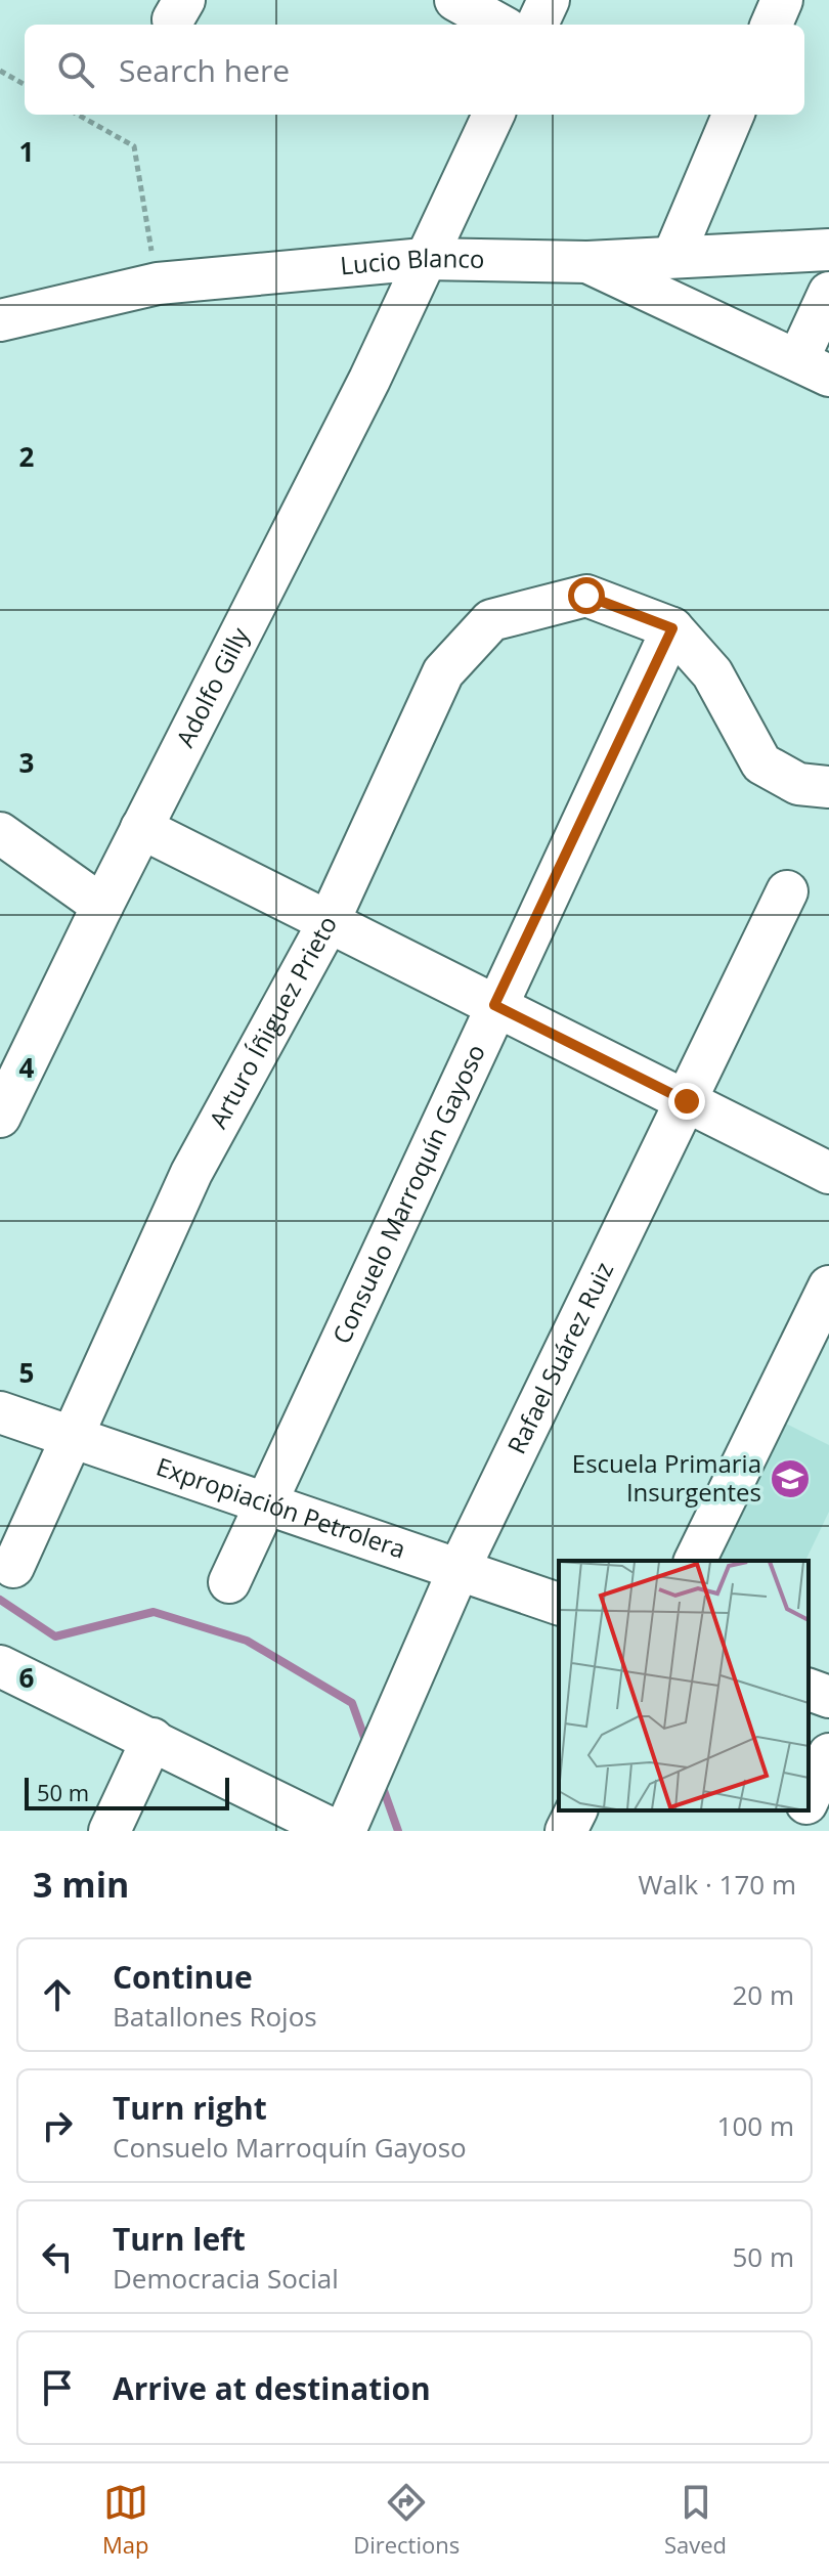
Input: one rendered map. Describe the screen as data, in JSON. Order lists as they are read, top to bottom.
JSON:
{
  "streets": {
    "street": [
      "Lucio Blanco",
      "Adolfo Gilly",
      "Arturo Íñiguez Prieto",
      "Consuelo Marroquín Gayoso",
      "Rafael Suárez Ruiz",
      "Expropiación Petrolera"
    ]
  },
  "crossings": [
    ["Lucio Blanco", "Adolfo Gilly"],
    ["Arturo Íñiguez Prieto", "Consuelo Marroquín Gayoso"],
    ["Arturo Íñiguez Prieto", "Expropiación Petrolera"],
    ["Consuelo Marroquín Gayoso", "Expropiación Petrolera"],
    ["Rafael Suárez Ruiz", "Expropiación Petrolera"]
  ],
  "places": {
    "school or university": ["Escuela Primaria Insurgentes"]
  },
  "scale_bar": "50 m",
  "page": {
    "search": "Search here",
    "scale": "50 m",
    "heading": ["3 min", "Walk · 170 m"],
    "list": [
      ["Continue", "Batallones Rojos", "20 m"],
      ["Turn right", "Consuelo Marroquín Gayoso", "100 m"],
      ["Turn left", "Democracia Social", "50 m"],
      "Arrive at destination"
    ],
    "nav": ["Map", "Directions", "Saved"]
  },
  "grid": {
    "rows": [
      "1",
      "2",
      "3",
      "4",
      "5",
      "6"
    ]
  }
}
